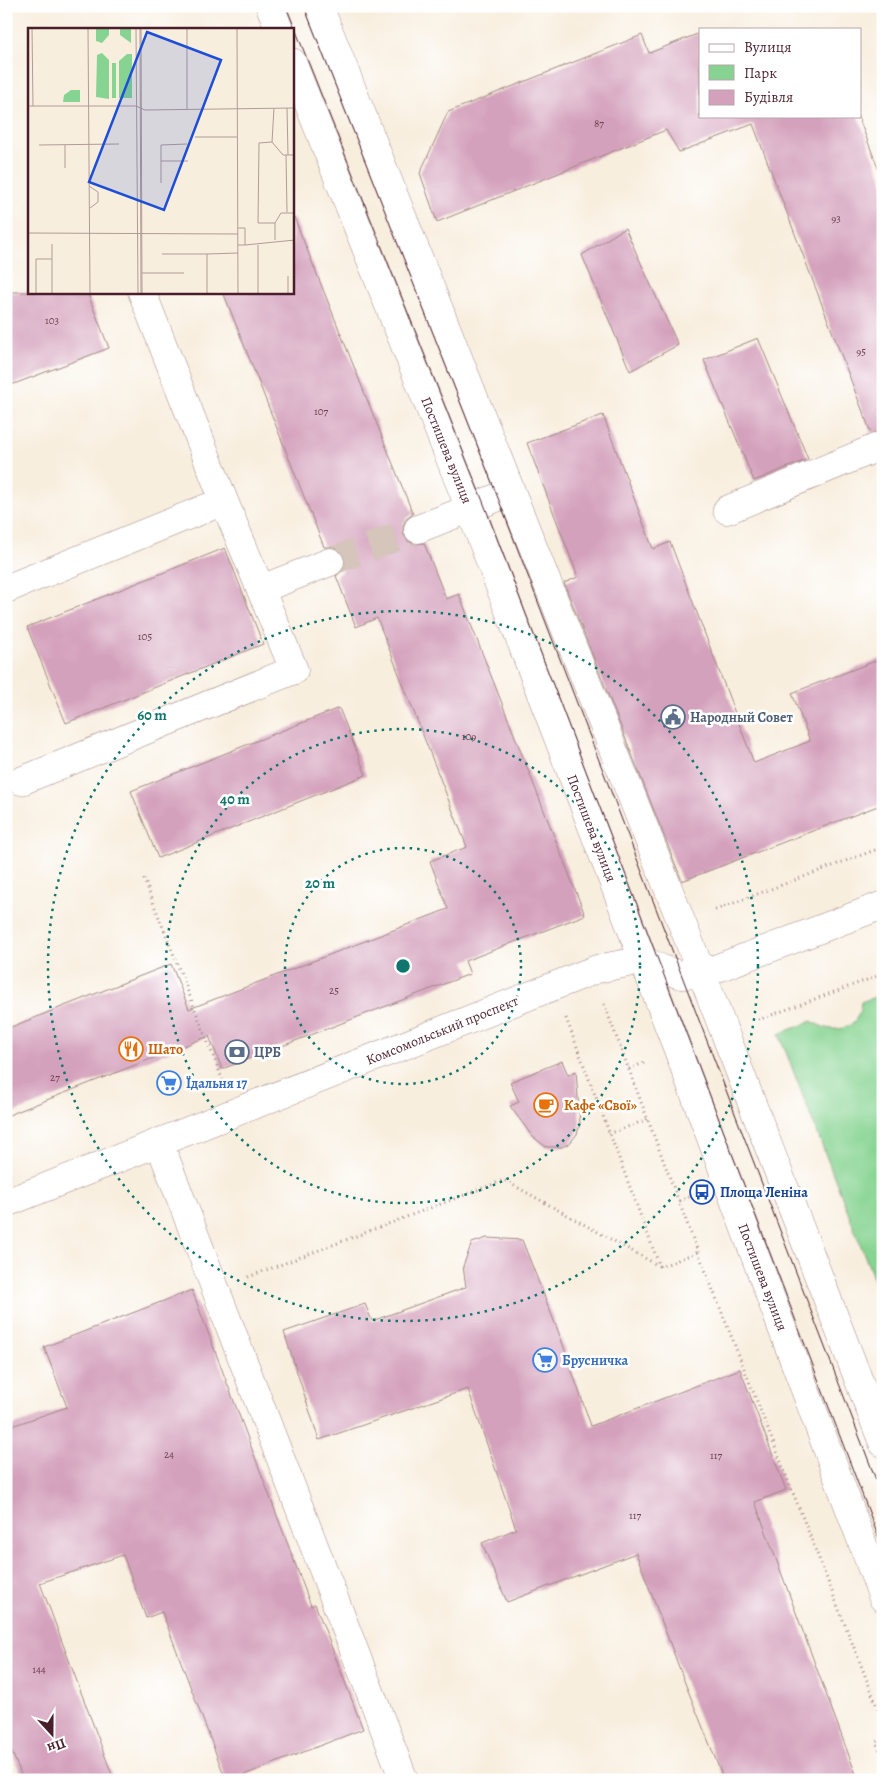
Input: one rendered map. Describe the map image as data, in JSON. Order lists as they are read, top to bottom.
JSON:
{
  "streets": {
    "street": ["Постишева вулиця", "Комсомольський проспект"]
  },
  "crossings": [
    ["Постишева вулиця", "Комсомольський проспект"]
  ],
  "places": {
    "public building": ["Народный Совет"],
    "restaurant": ["Шато"],
    "bank": ["ЦРБ"],
    "supermarket": ["Їдальня 17", "Брусничка"],
    "cafe": ["Кафе «Свої»"],
    "bus stop": ["Площа Леніна"]
  },
  "house_numbers": [
    "87",
    "93",
    "103",
    "95",
    "107",
    "105",
    "109",
    "25",
    "27",
    "24",
    "117",
    "117",
    "144"
  ],
  "legend": ["Вулиця", "Парк", "Будівля"],
  "north": "bottom",
  "rings": ["60 m", "40 m", "20 m"]
}
